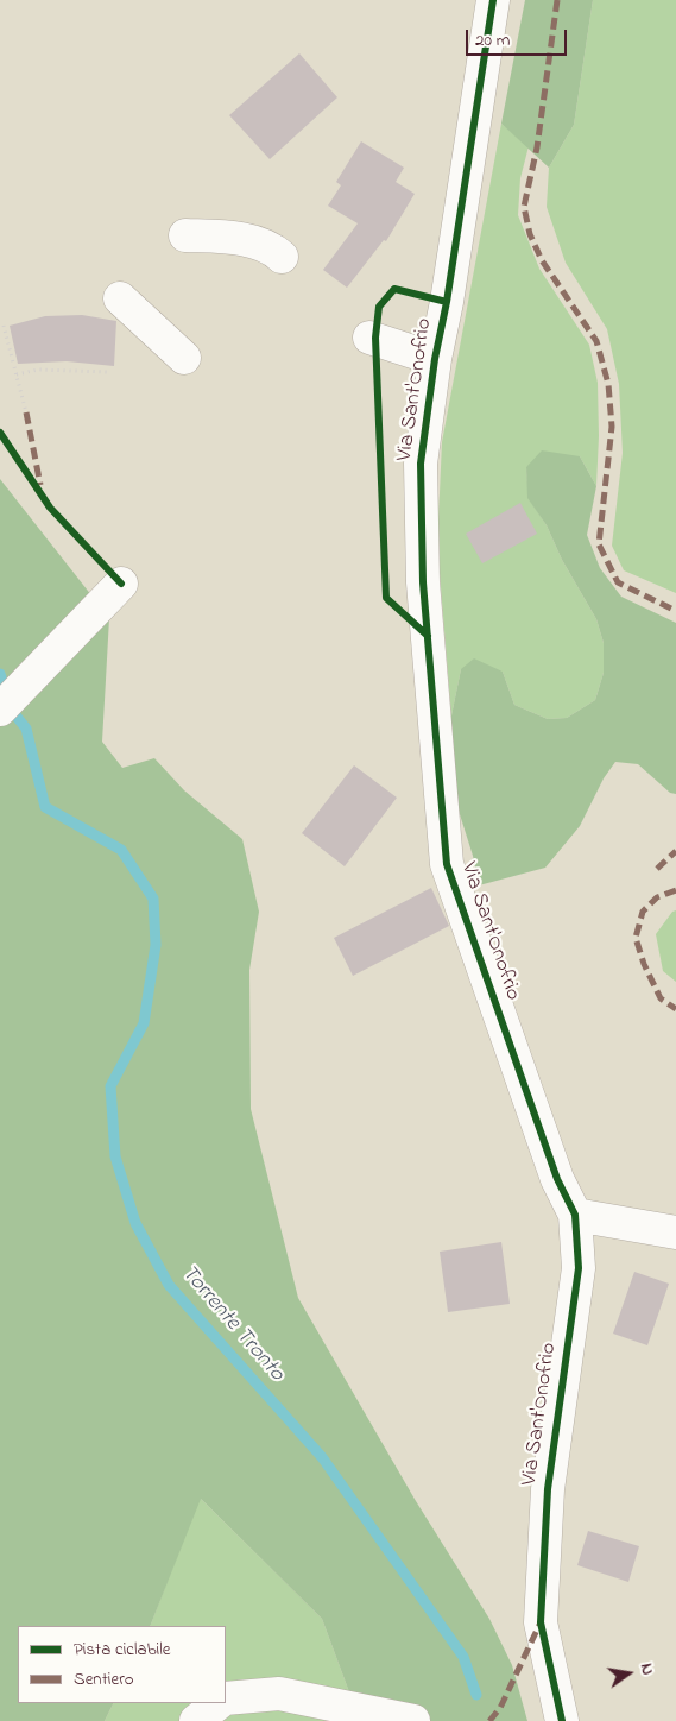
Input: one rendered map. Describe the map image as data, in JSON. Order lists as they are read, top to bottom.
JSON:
{
  "streets": {
    "street": ["Via Sant'Onofrio"]
  },
  "water": ["Torrente Tronto"],
  "legend": ["Pista ciclabile", "Sentiero"],
  "scale_bar": "20 m",
  "north": "right"
}
